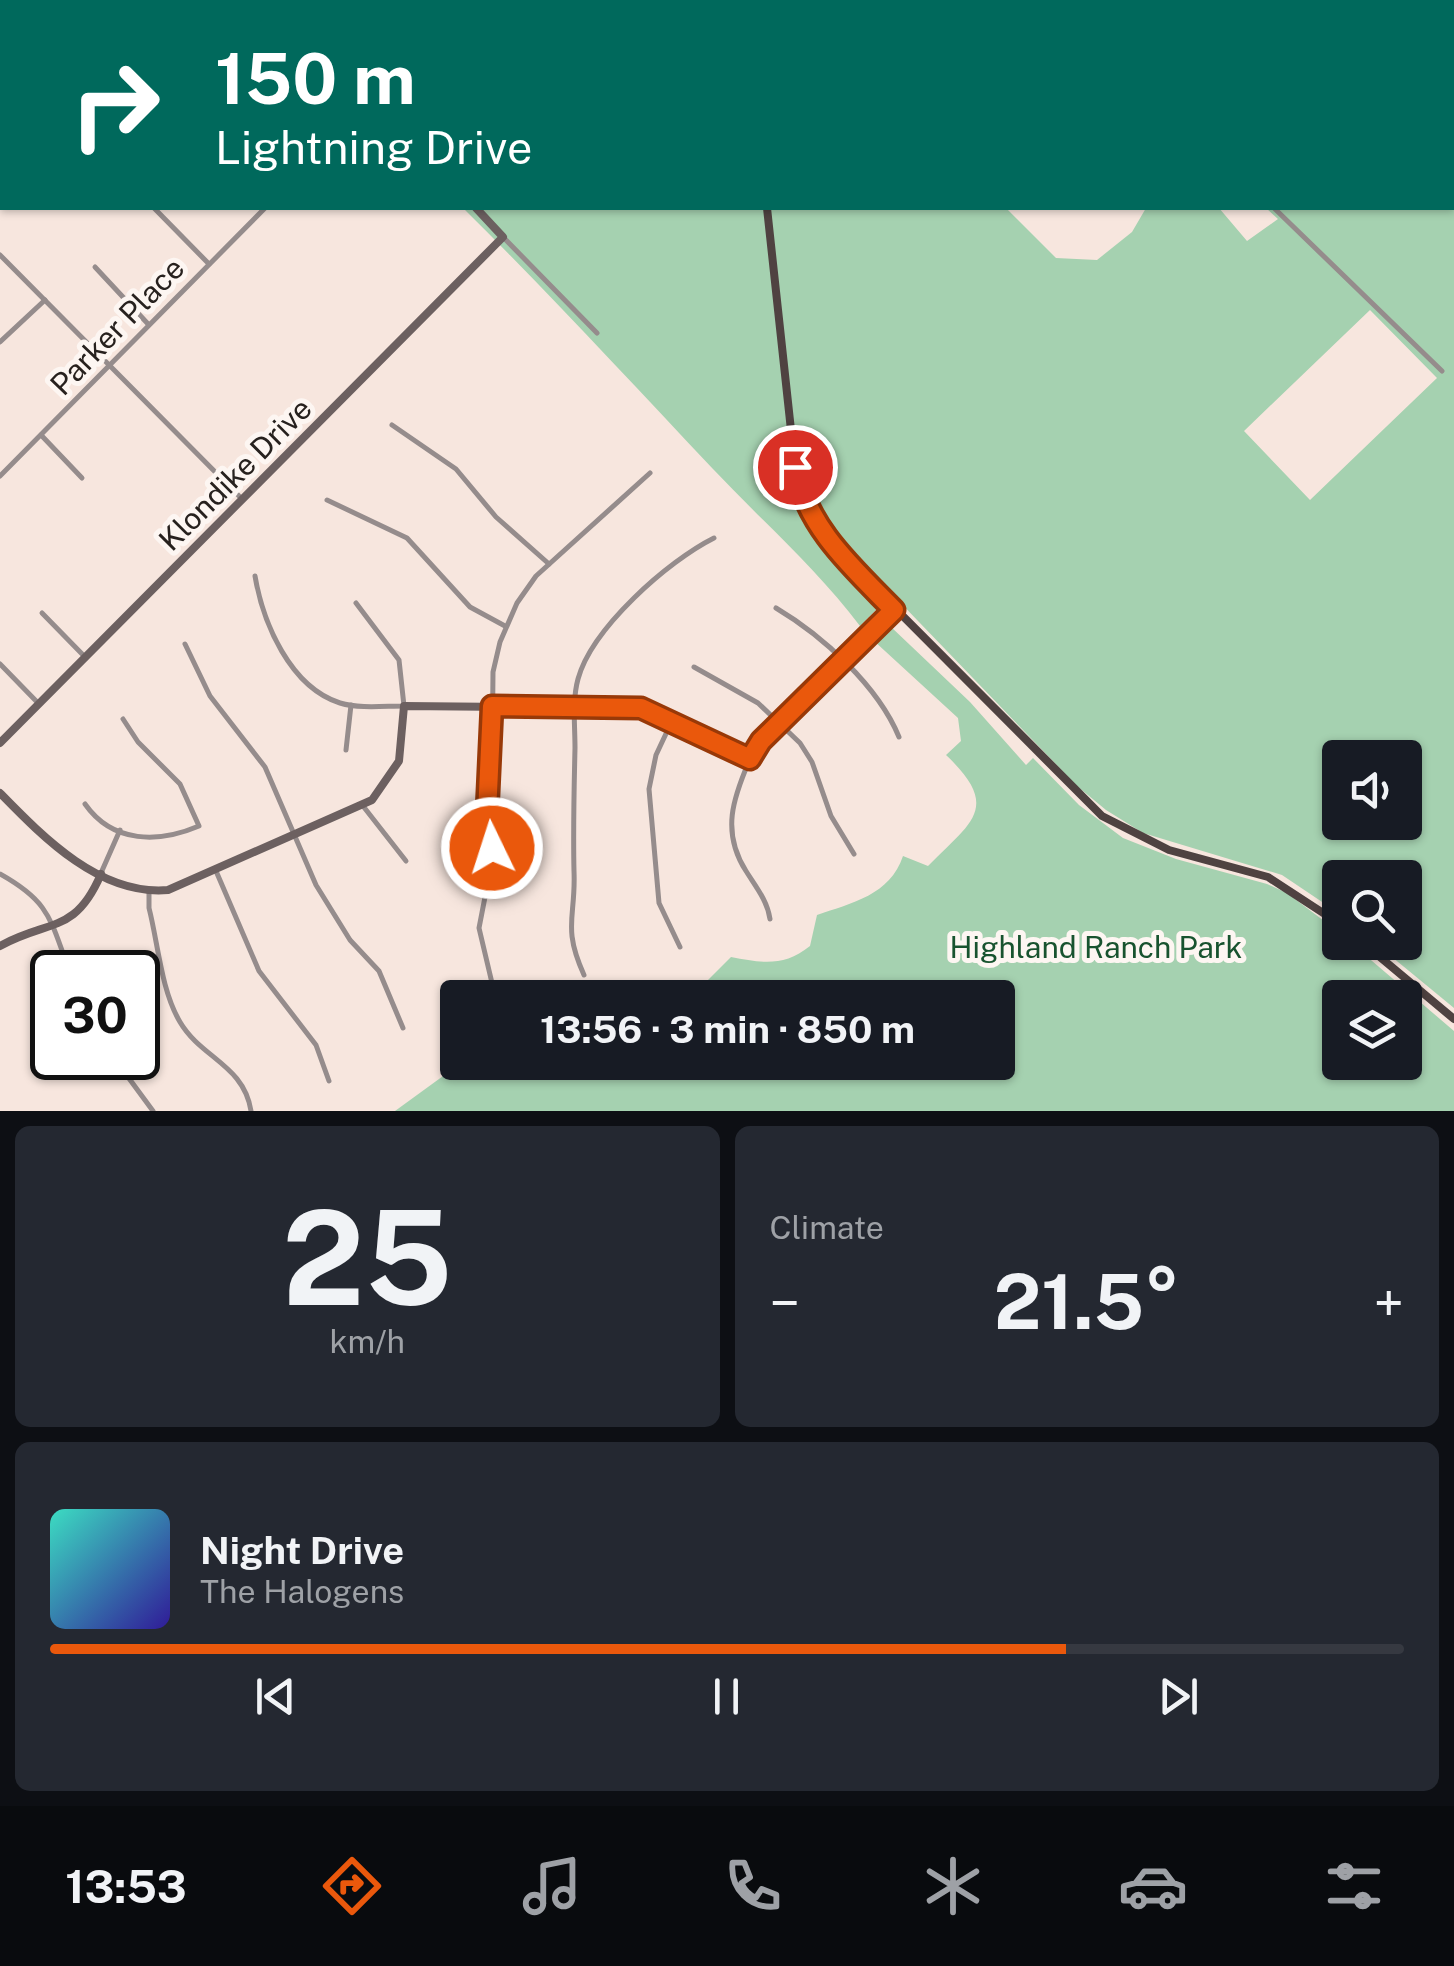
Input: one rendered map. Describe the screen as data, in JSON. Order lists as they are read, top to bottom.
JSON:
{
  "streets": {
    "main road": ["Klondike Drive"],
    "street": ["Parker Place"]
  },
  "parks": ["Highland Ranch Park"],
  "page": {
    "turn": ["150 m", "Lightning Drive"],
    "limit": "30",
    "trip": "13:56 · 3 min · 850 m",
    "tile": [
      ["25", "km/h"],
      "Climate"
    ],
    "heat": ["−", "21.5°", "+"],
    "song": ["Night Drive", "The Halogens"],
    "tabs": "13:53"
  }
}
